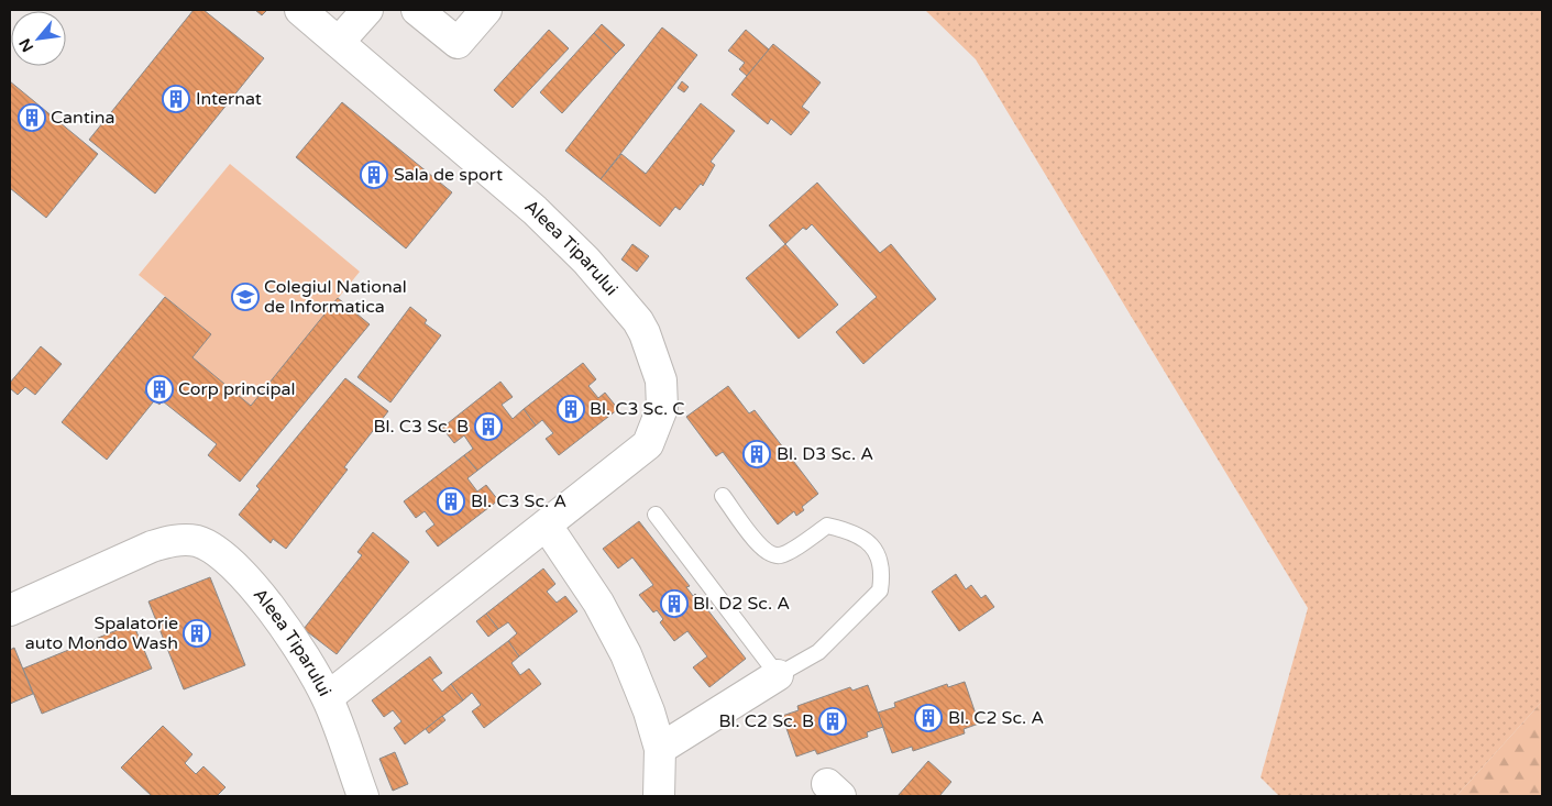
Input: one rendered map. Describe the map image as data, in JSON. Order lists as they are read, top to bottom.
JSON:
{
  "streets": {
    "street": ["Aleea Tiparului"]
  },
  "places": {
    "building": [
      "Internat",
      "Cantina",
      "Sala de sport",
      "Corp principal",
      "Bl. C3 Sc. C",
      "Bl. C3 Sc. B",
      "Bl. D3 Sc. A",
      "Bl. C3 Sc. A",
      "Bl. D2 Sc. A",
      "Spalatorie auto Mondo Wash",
      "Bl. C2 Sc. A",
      "Bl. C2 Sc. B"
    ],
    "school or university": ["Colegiul National de Informatica"]
  },
  "north": "bottom left"
}
